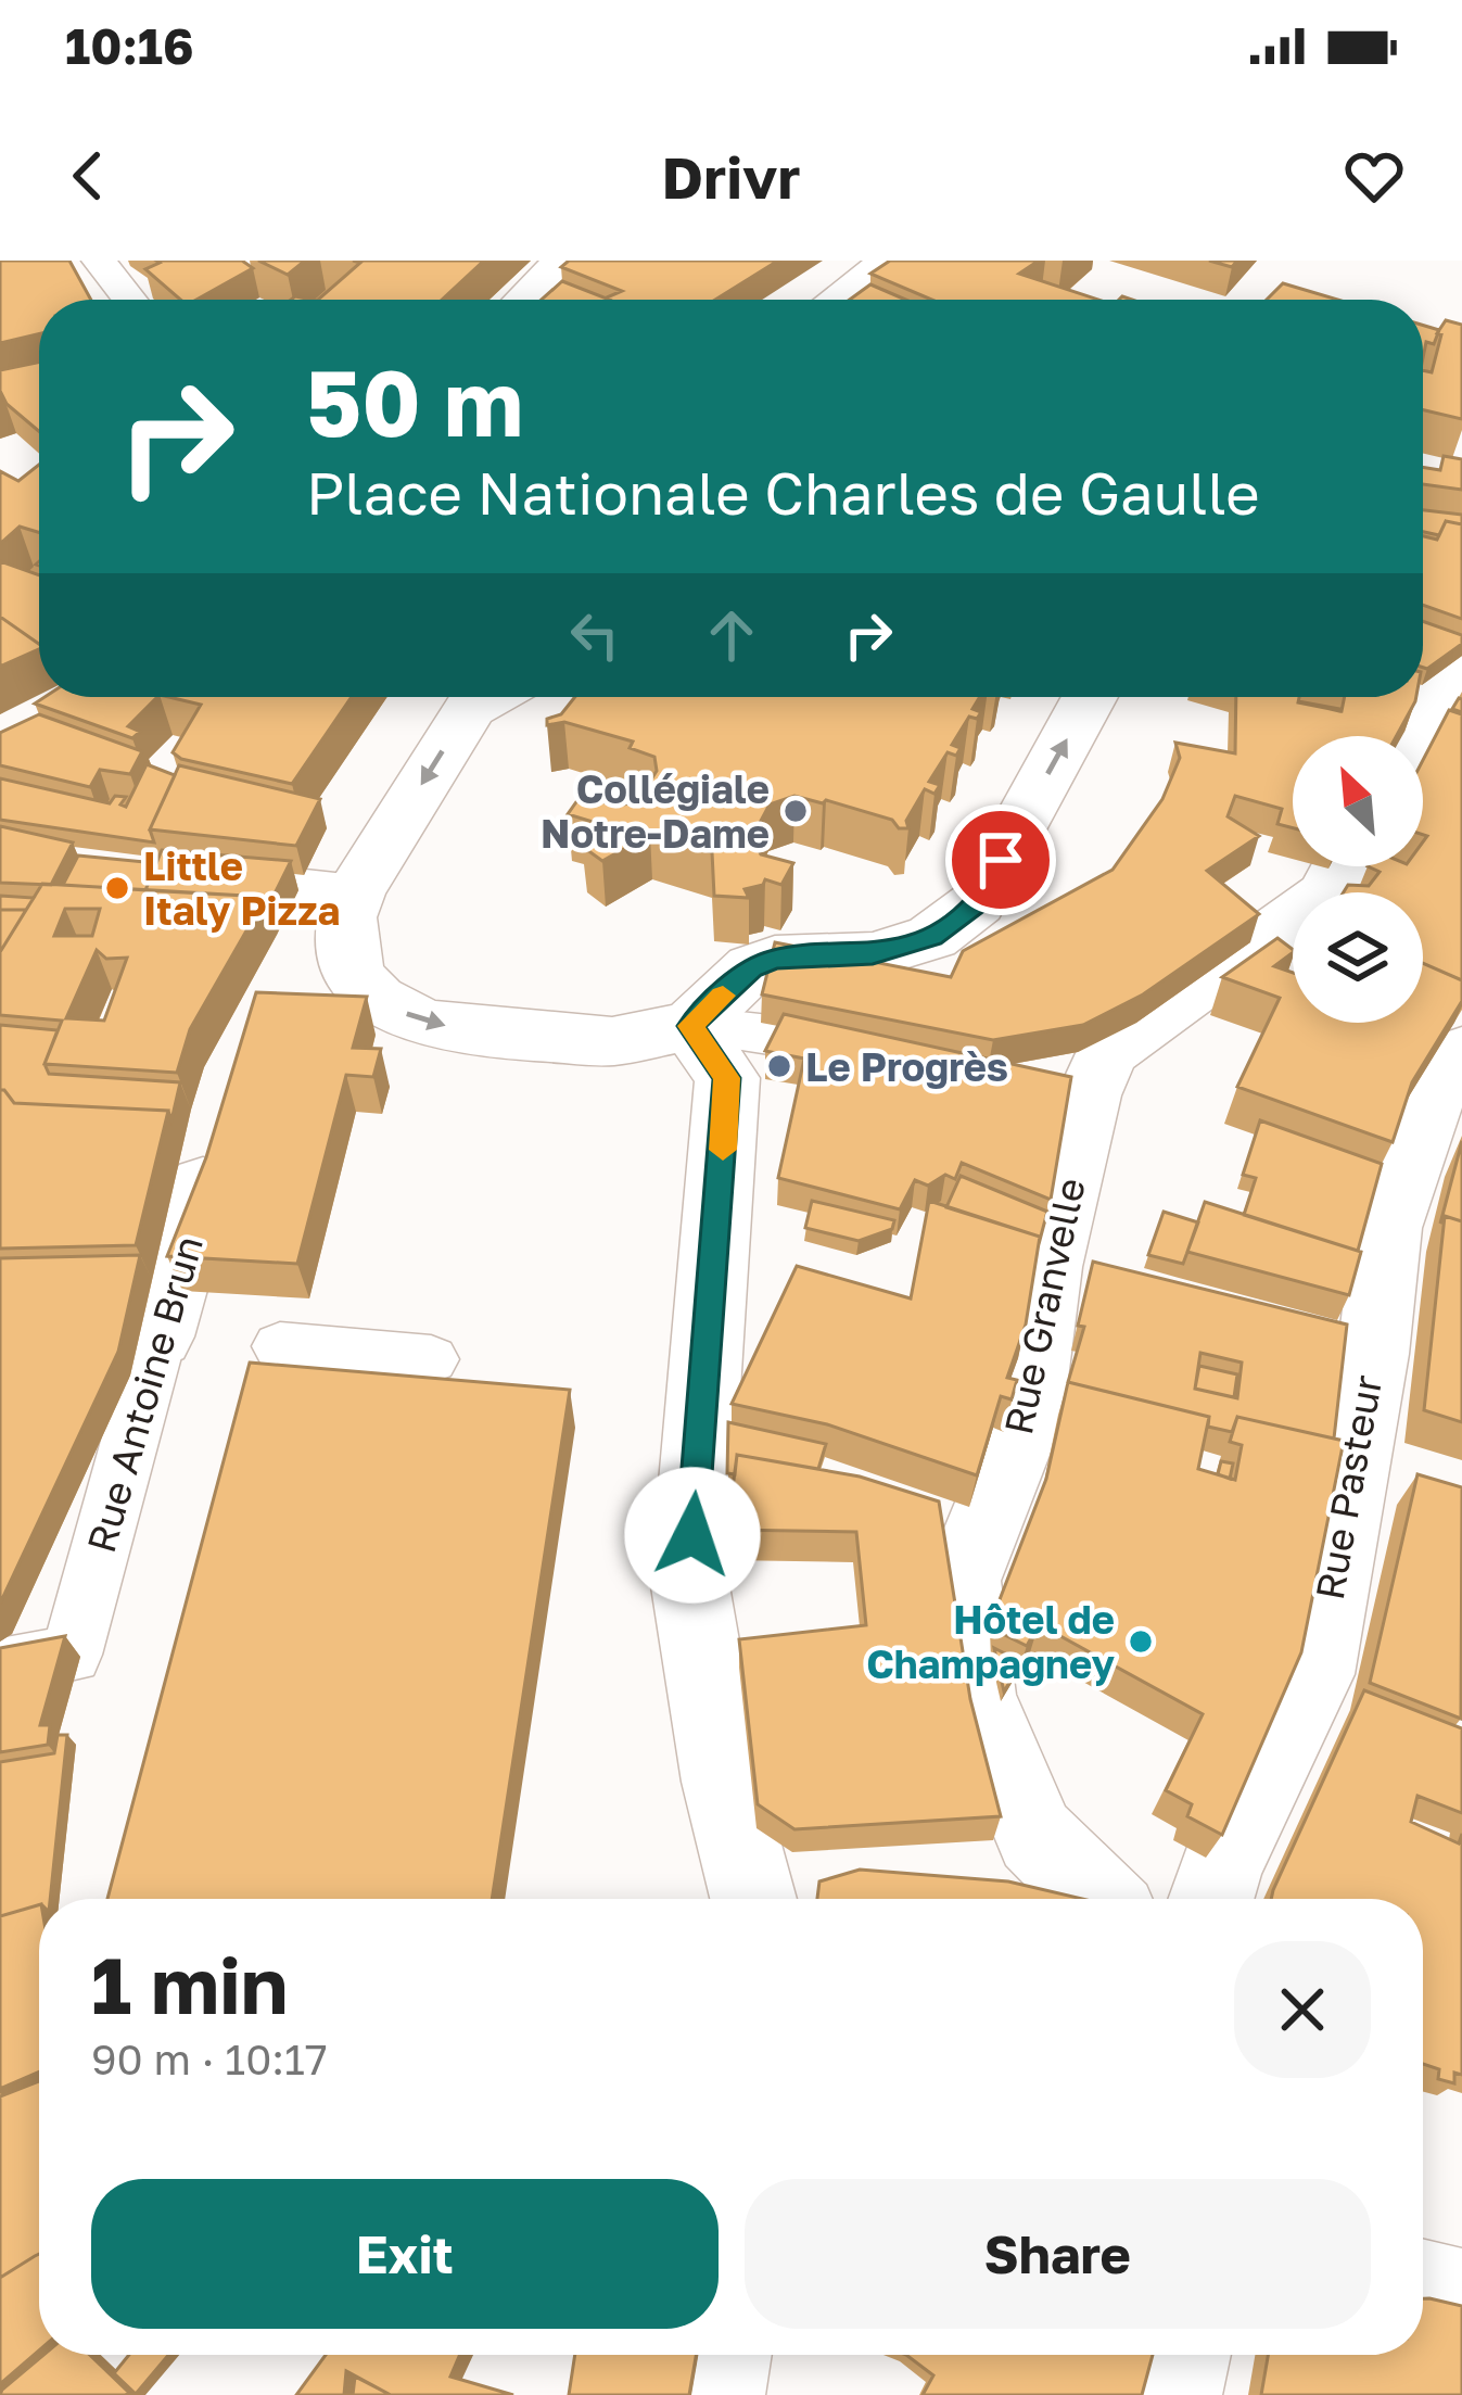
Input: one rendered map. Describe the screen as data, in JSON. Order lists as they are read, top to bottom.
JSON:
{
  "streets": {
    "street": ["Rue Granvelle", "Rue Antoine Brun", "Rue Pasteur"]
  },
  "places": [
    "Collégiale Notre-Dame",
    "Little Italy Pizza",
    "Le Progrès",
    "Hôtel de Champagney"
  ],
  "north": "top left",
  "page": {
    "status": "10:16",
    "header": "Drivr",
    "turn": ["50 m", "Place Nationale Charles de Gaulle"],
    "heading": ["1 min", "90 m · 10:17"],
    "buttons": ["Exit", "Share"]
  }
}
